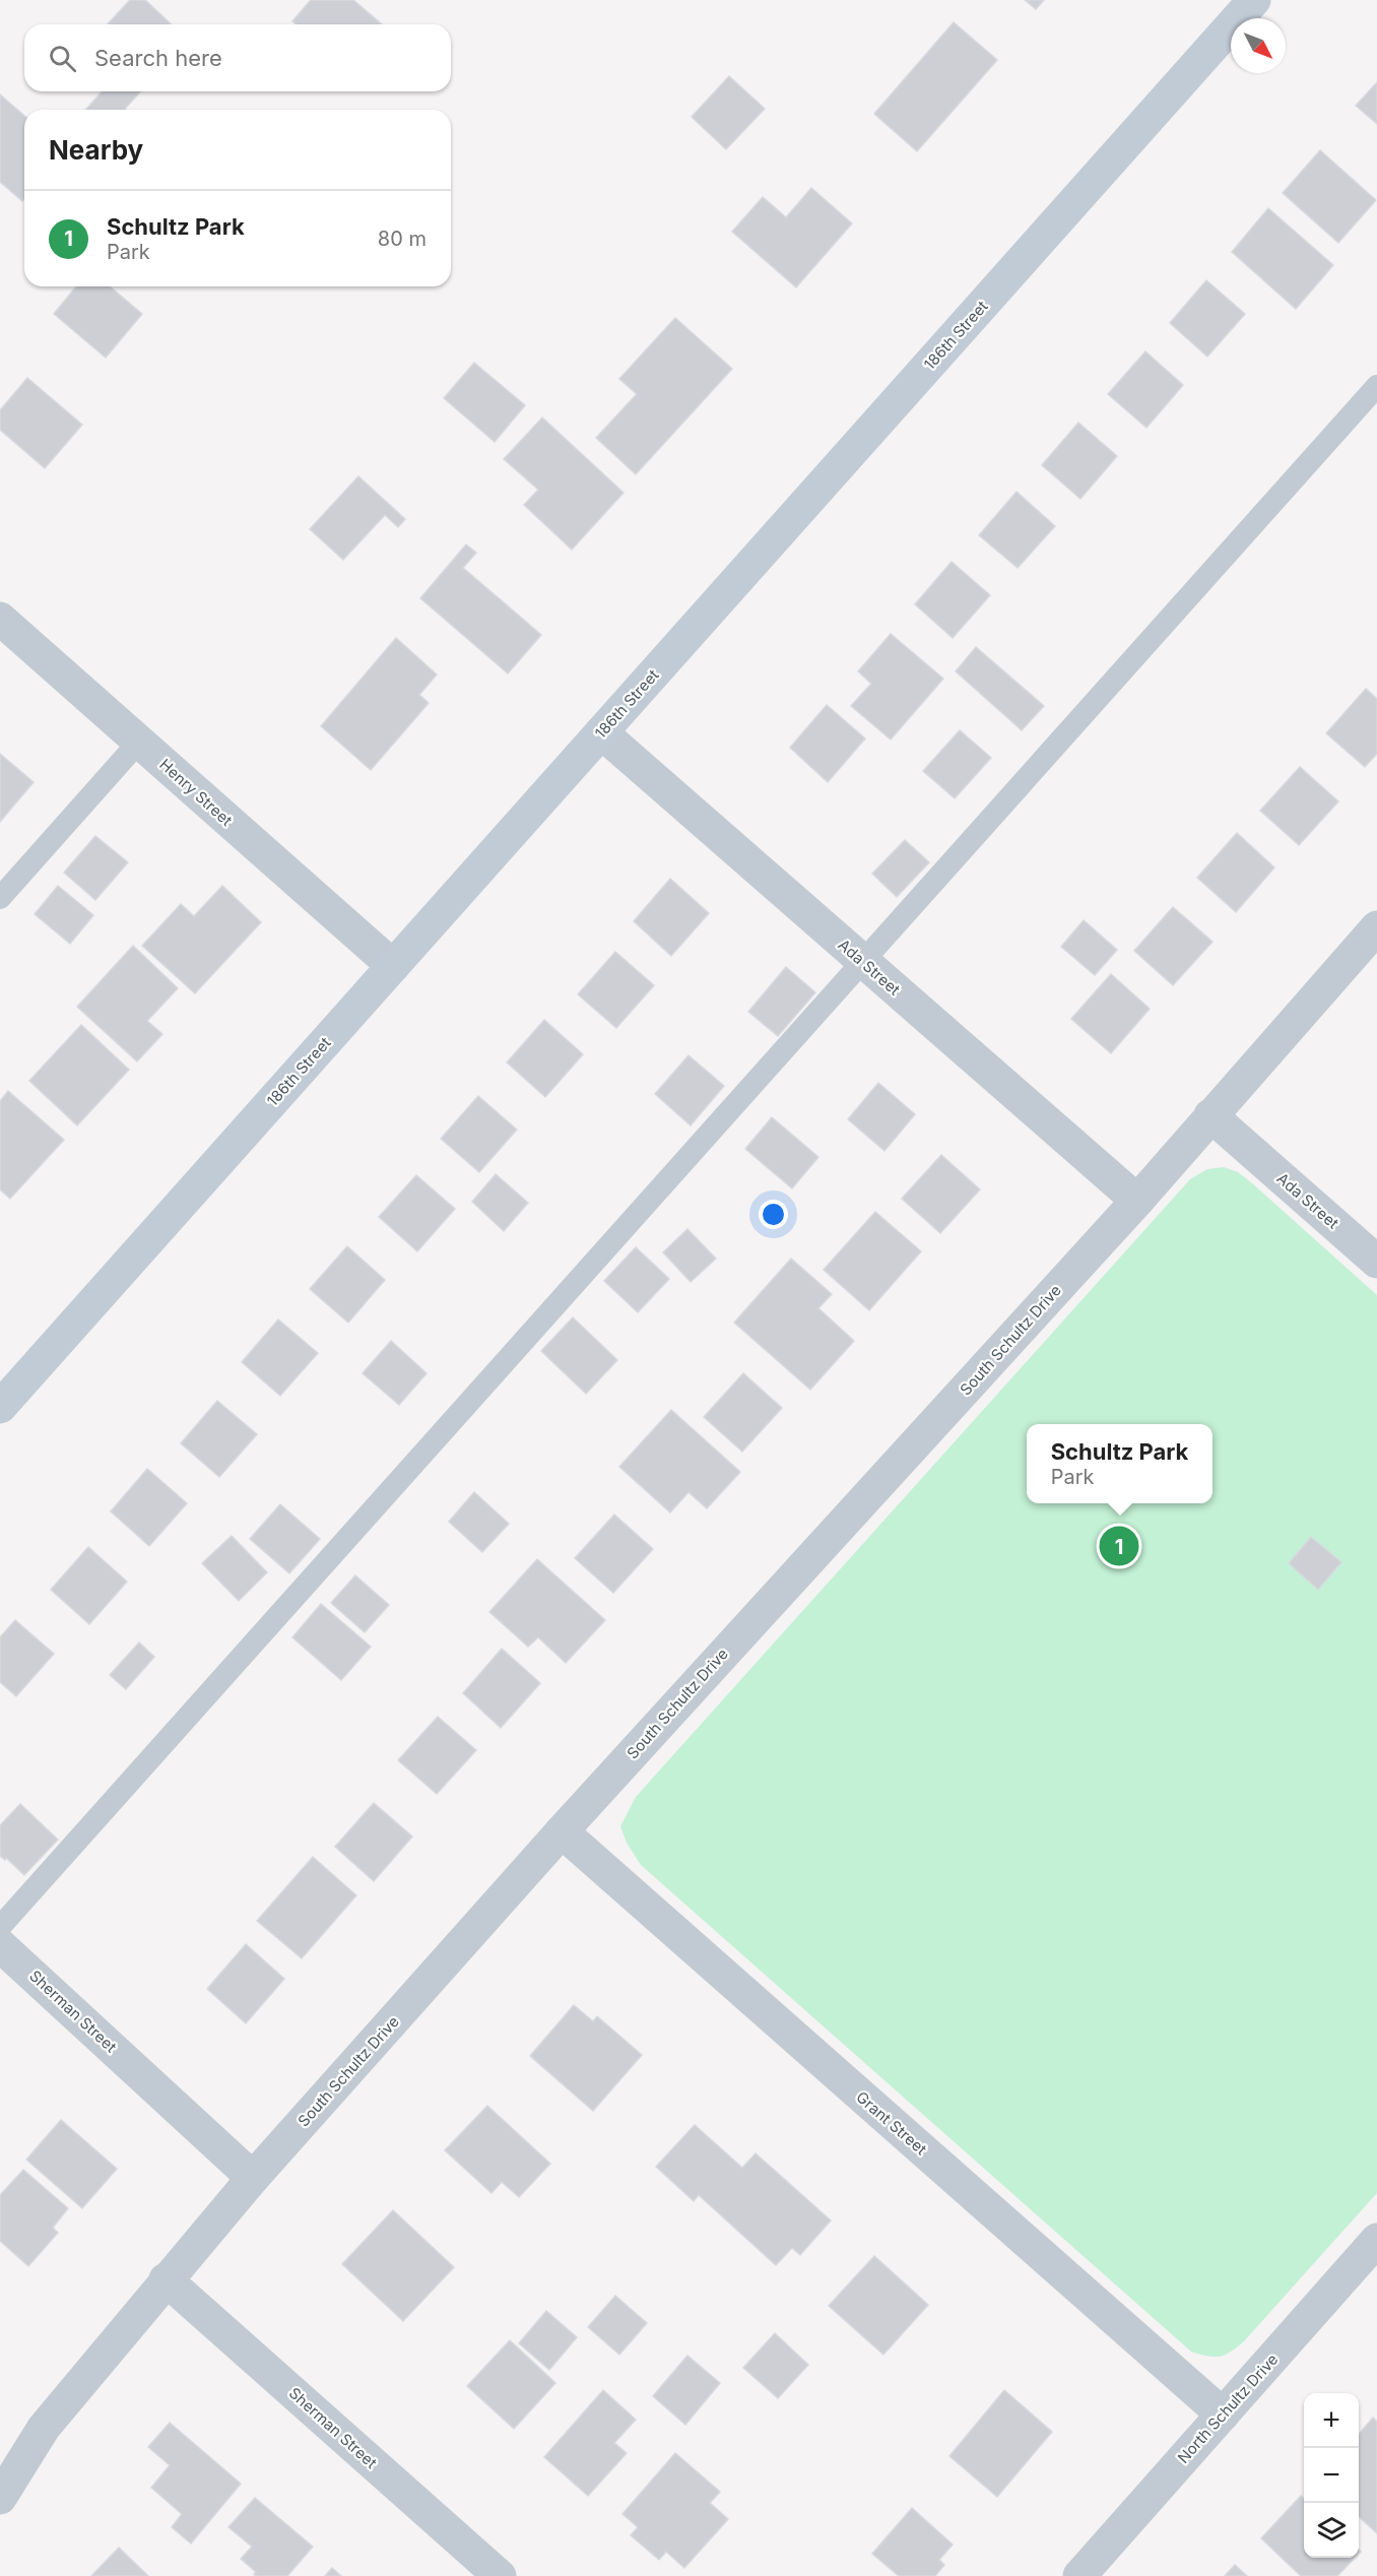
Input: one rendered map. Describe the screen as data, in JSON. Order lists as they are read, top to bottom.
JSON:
{
  "streets": {
    "street": [
      "186th Street",
      "Henry Street",
      "Ada Street",
      "South Schultz Drive",
      "Sherman Street",
      "Grant Street",
      "North Schultz Drive"
    ]
  },
  "crossings": [
    ["186th Street", "Henry Street"],
    ["186th Street", "Ada Street"],
    ["Ada Street", "South Schultz Drive"],
    ["South Schultz Drive", "Sherman Street"],
    ["South Schultz Drive", "Grant Street"],
    ["Grant Street", "North Schultz Drive"]
  ],
  "north": "bottom right",
  "page": {
    "search": "Search here",
    "heading": "Nearby",
    "list": [
      {
        "mark": "1",
        "name": "Schultz Park",
        "note": "Park",
        "value": "80 m"
      }
    ],
    "popup": ["Schultz Park", "Park"],
    "pins": "1",
    "map_buttons": ["+", "−"]
  }
}
